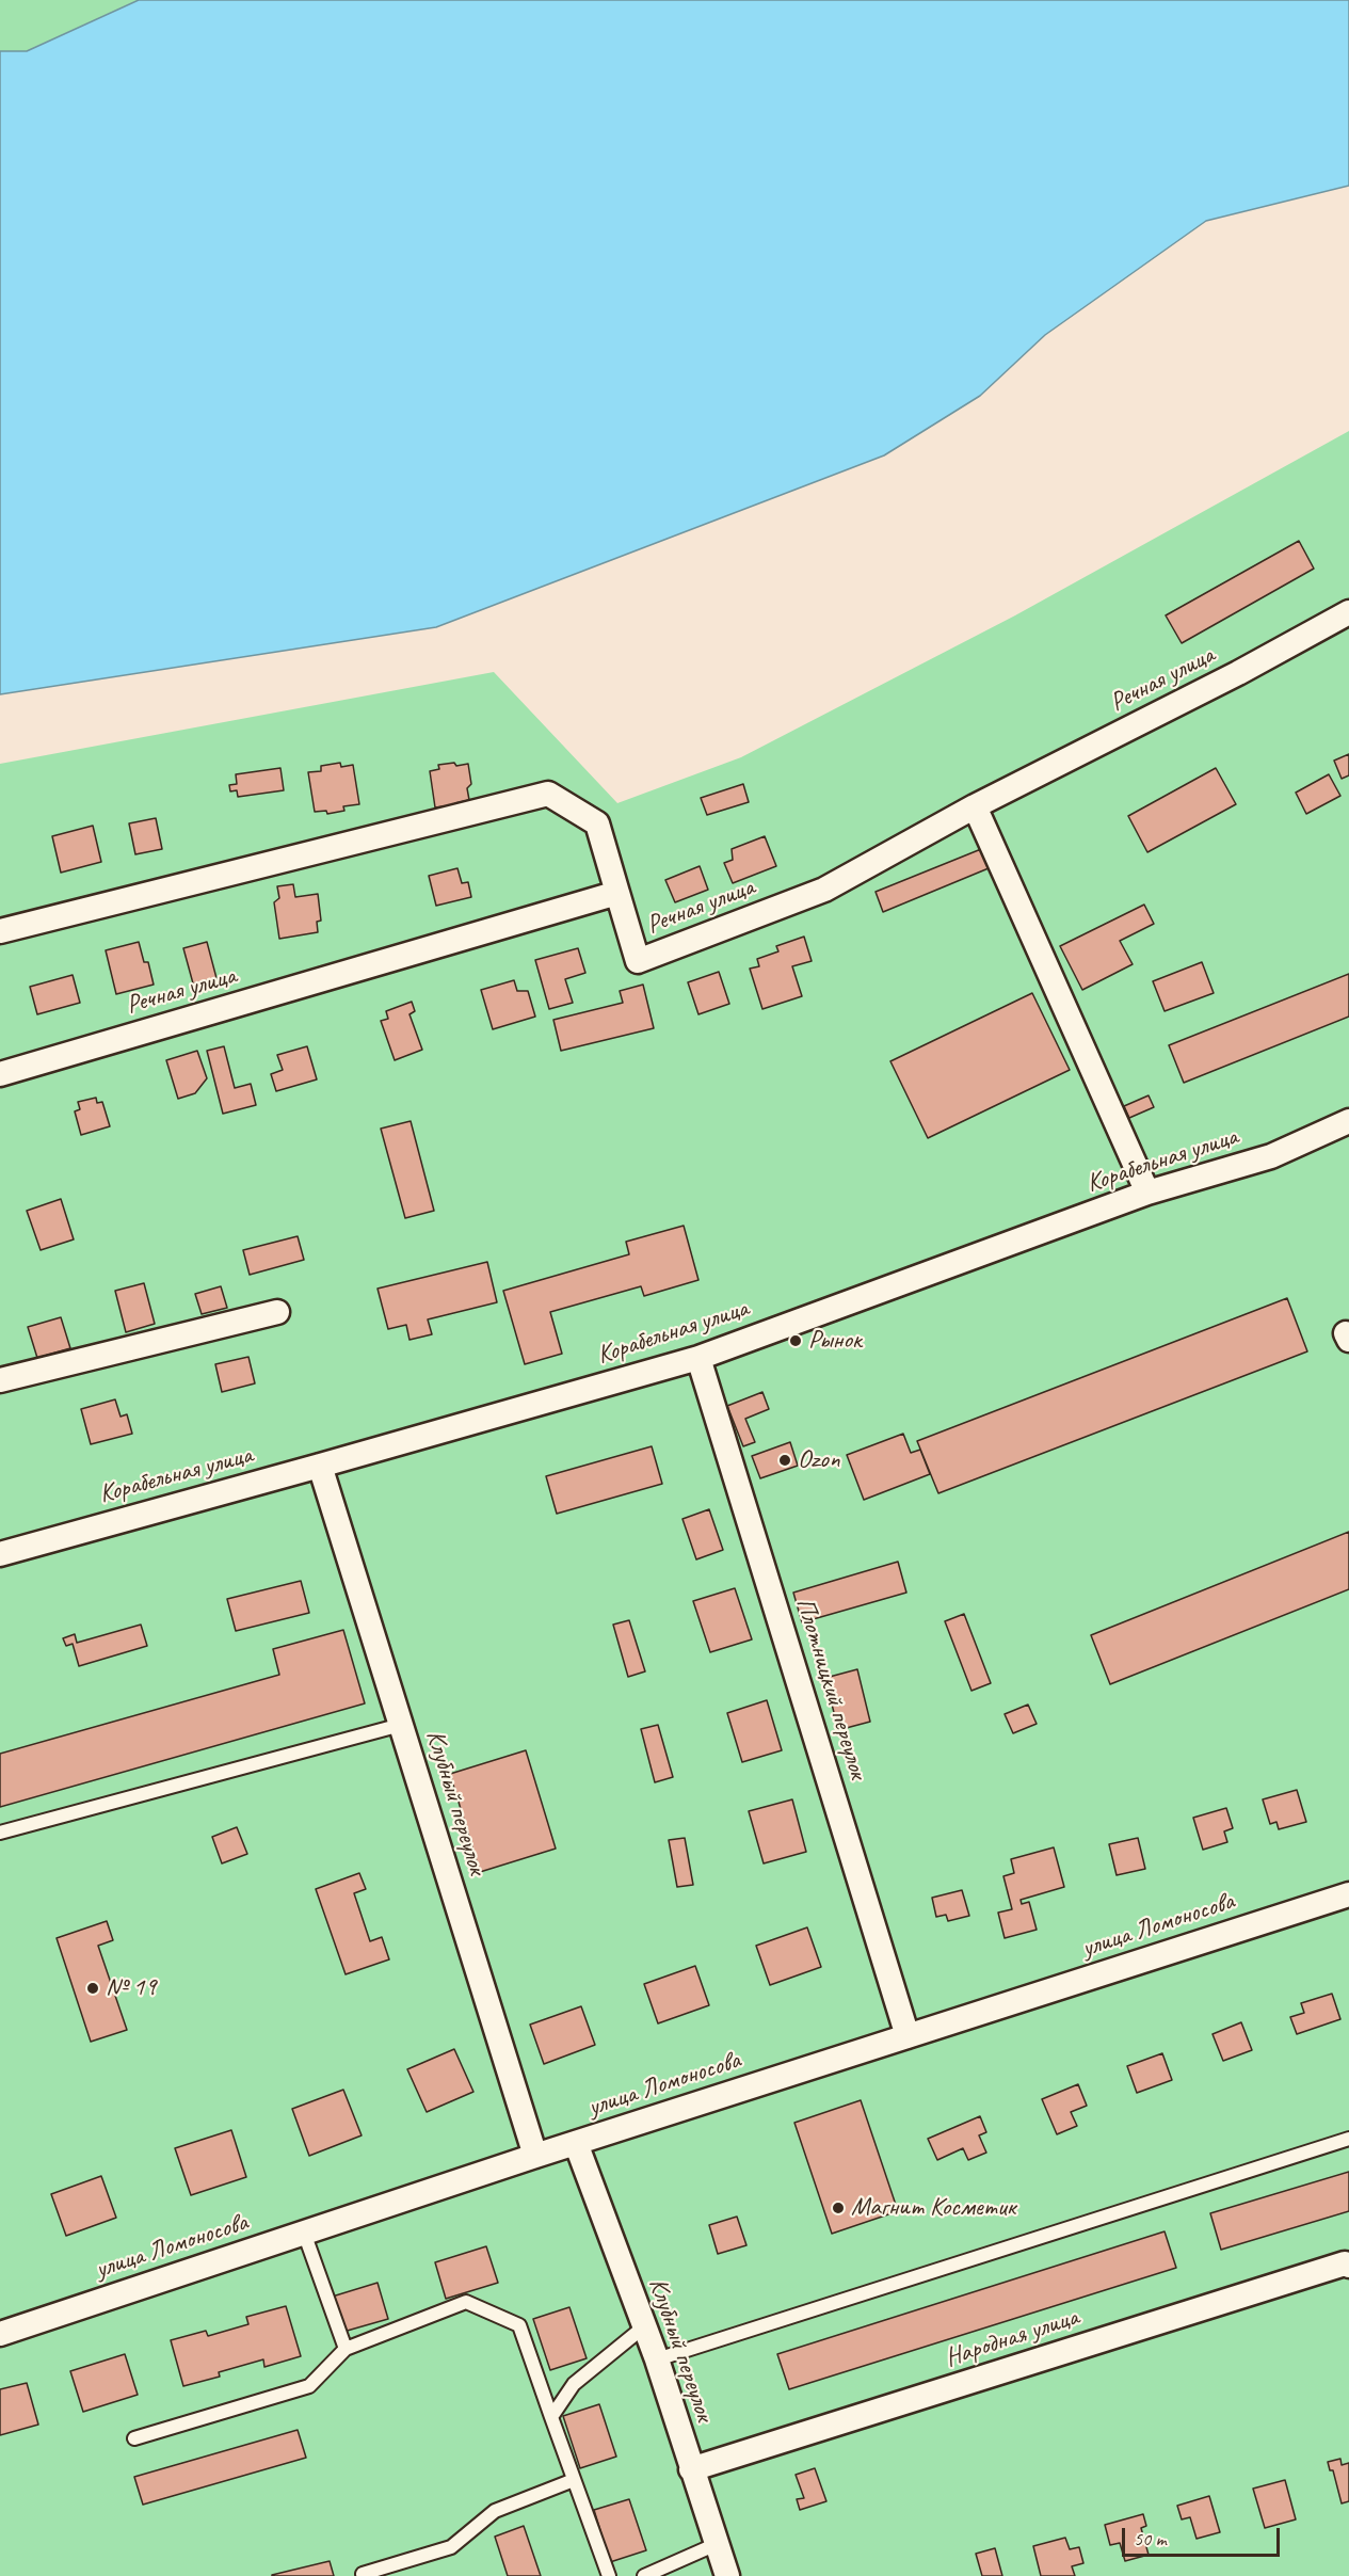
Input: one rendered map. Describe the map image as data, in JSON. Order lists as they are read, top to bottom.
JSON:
{
  "streets": {
    "street": [
      "Речная улица",
      "Корабельная улица",
      "Плотницкий переулок",
      "Клубный переулок",
      "улица Ломоносова",
      "Народная улица"
    ]
  },
  "crossings": [
    ["Корабельная улица", "Плотницкий переулок"],
    ["Корабельная улица", "Клубный переулок"],
    ["Плотницкий переулок", "улица Ломоносова"],
    ["Клубный переулок", "улица Ломоносова"],
    ["Клубный переулок", "Народная улица"]
  ],
  "places": [
    "Рынок",
    "Ozon",
    "№ 19",
    "Магнит Косметик"
  ],
  "scale_bar": "50 m"
}
